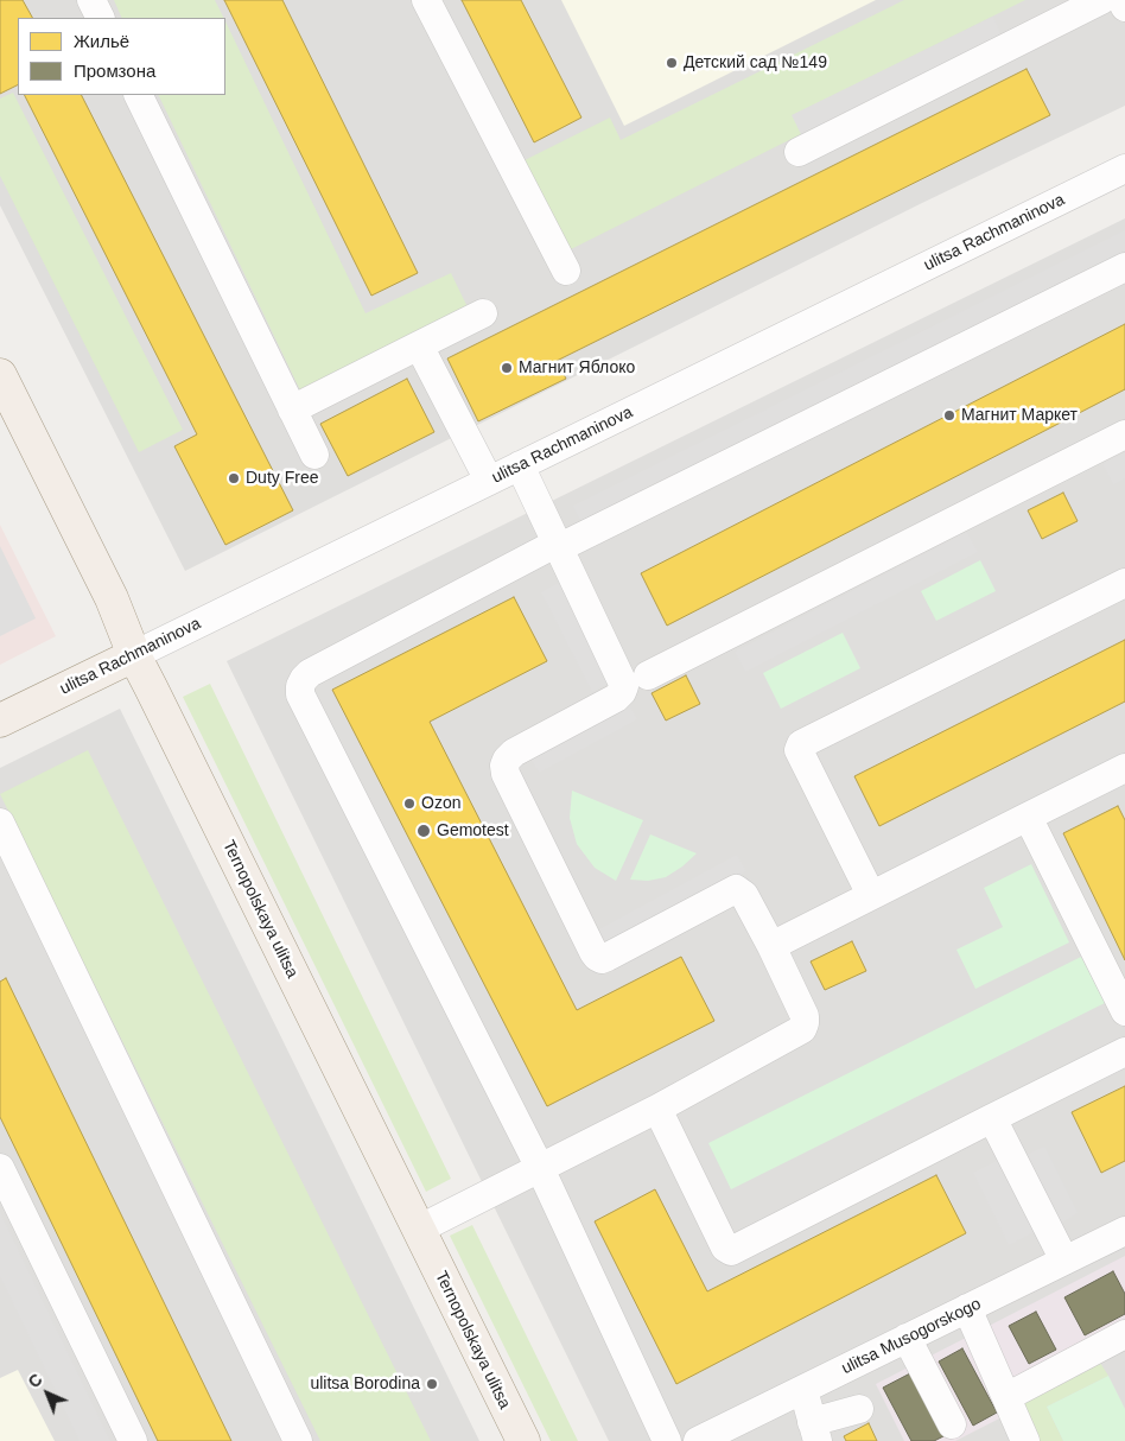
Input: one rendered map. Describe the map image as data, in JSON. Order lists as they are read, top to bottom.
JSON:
{
  "streets": {
    "main road": ["ulitsa Rachmaninova", "Ternopolskaya ulitsa"],
    "street": ["ulitsa Musogorskogo"]
  },
  "crossings": [
    ["ulitsa Rachmaninova", "Ternopolskaya ulitsa"]
  ],
  "places": [
    "Детский сад №149",
    "Магнит Яблоко",
    "Магнит Маркет",
    "Duty Free",
    "Ozon",
    "Gemotest",
    "ulitsa Borodina"
  ],
  "legend": ["Жильё", "Промзона"],
  "north": "top left"
}
